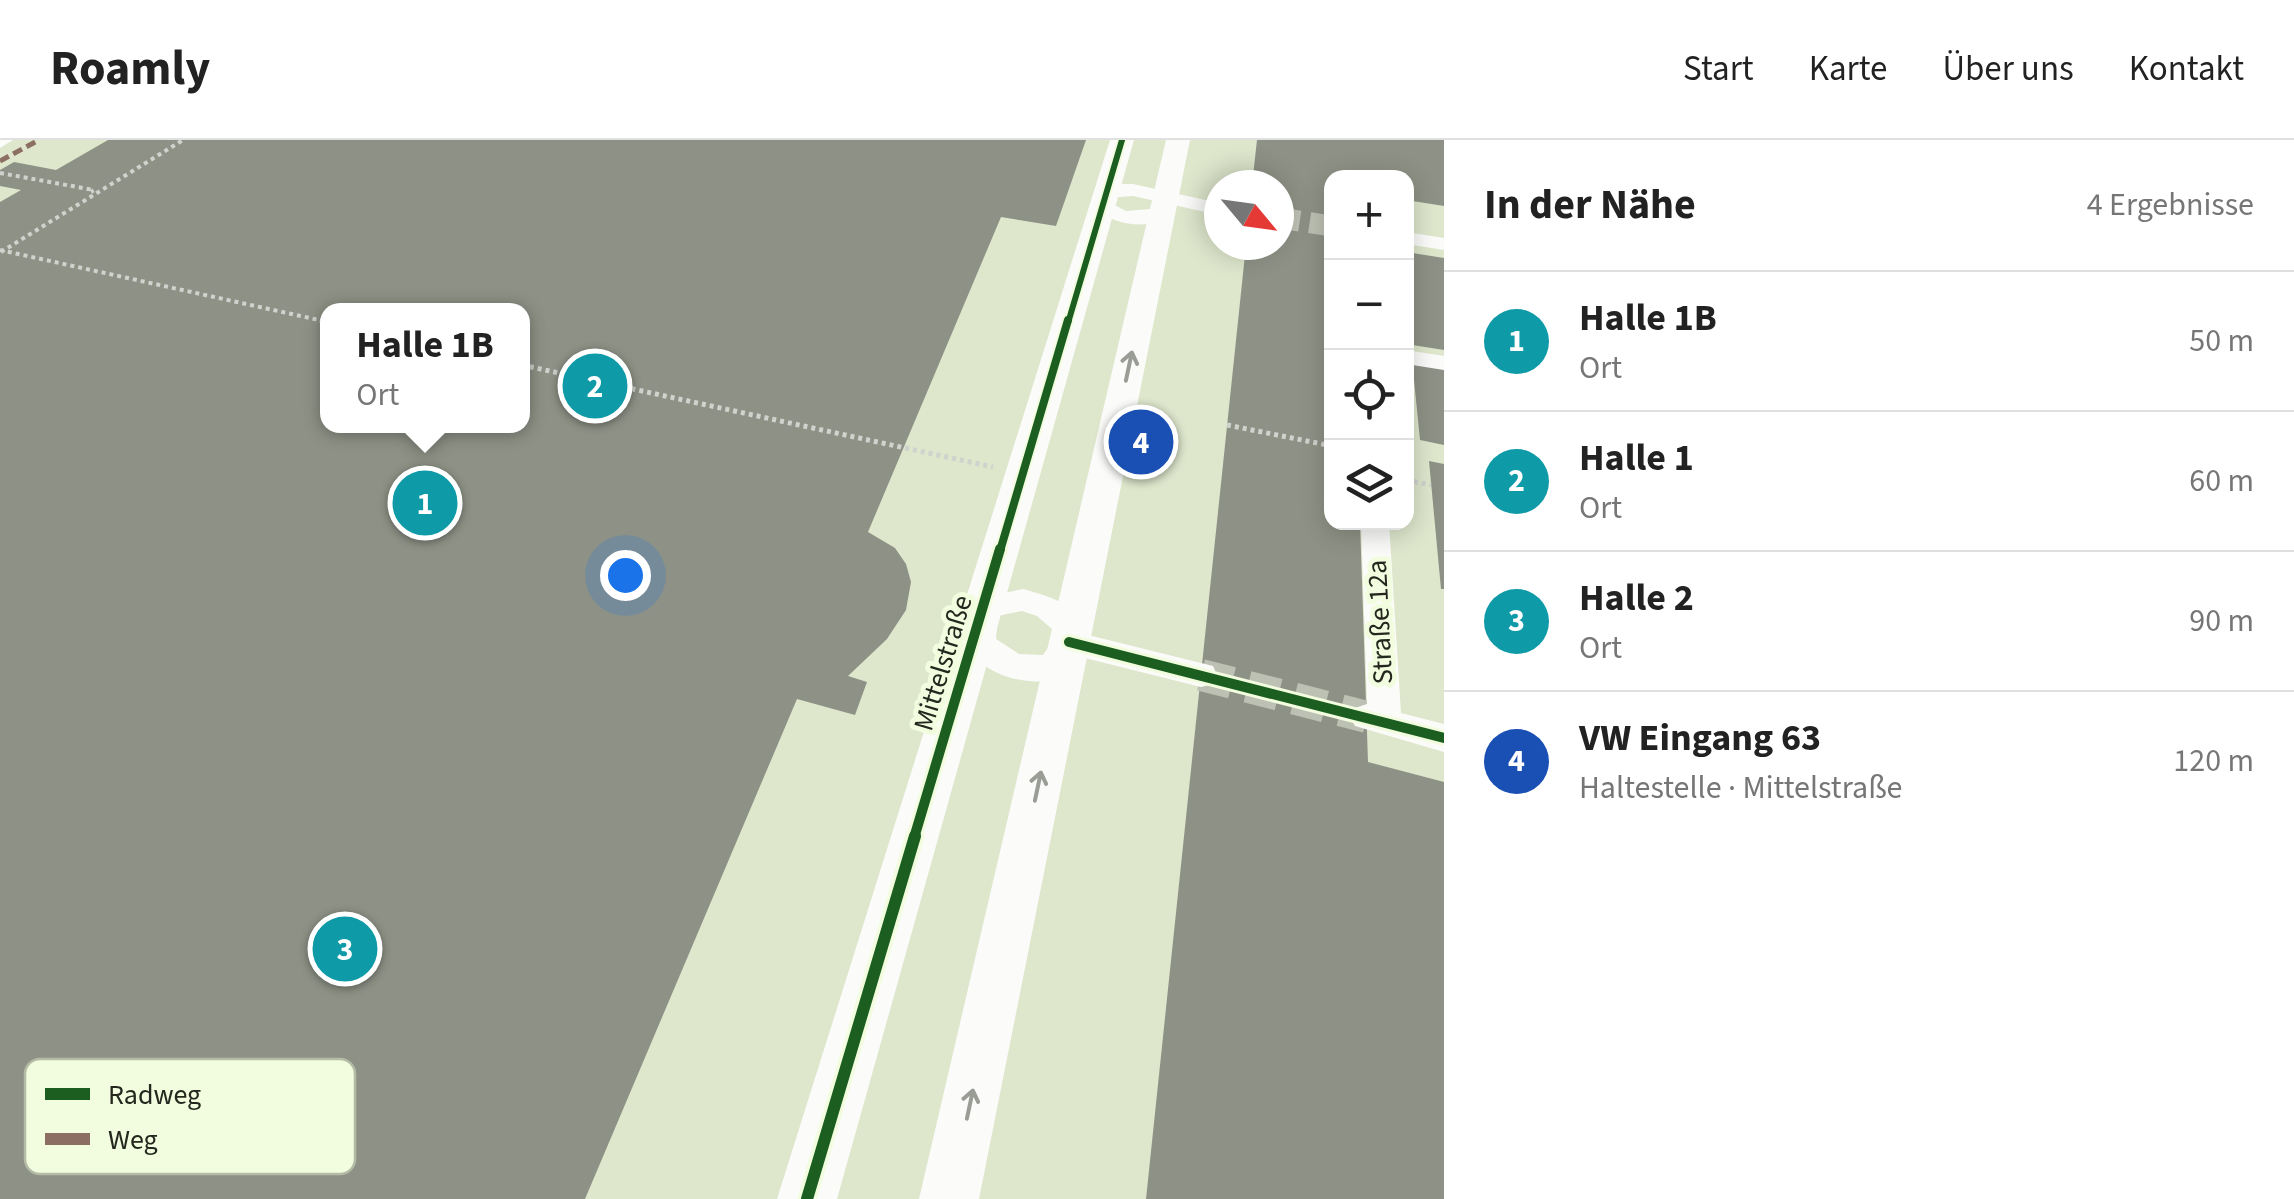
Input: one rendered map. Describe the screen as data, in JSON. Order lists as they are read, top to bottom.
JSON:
{
  "streets": {
    "street": ["Straße 12a", "Mittelstraße"]
  },
  "legend": ["Radweg", "Weg"],
  "north": "bottom right",
  "page": {
    "header": "Roamly",
    "nav": [
      "Start",
      "Karte",
      "Über uns",
      "Kontakt"
    ],
    "heading": ["In der Nähe", "4 Ergebnisse"],
    "map_buttons": ["+", "−"],
    "list": [
      {
        "mark": "1",
        "name": "Halle 1B",
        "note": "Ort",
        "value": "50 m"
      },
      {
        "mark": "2",
        "name": "Halle 1",
        "note": "Ort",
        "value": "60 m"
      },
      {
        "mark": "3",
        "name": "Halle 2",
        "note": "Ort",
        "value": "90 m"
      },
      {
        "mark": "4",
        "name": "VW Eingang 63",
        "note": "Haltestelle · Mittelstraße",
        "value": "120 m"
      }
    ],
    "popup": ["Halle 1B", "Ort"],
    "pins": [
      "2",
      "4",
      "1",
      "3"
    ]
  }
}
